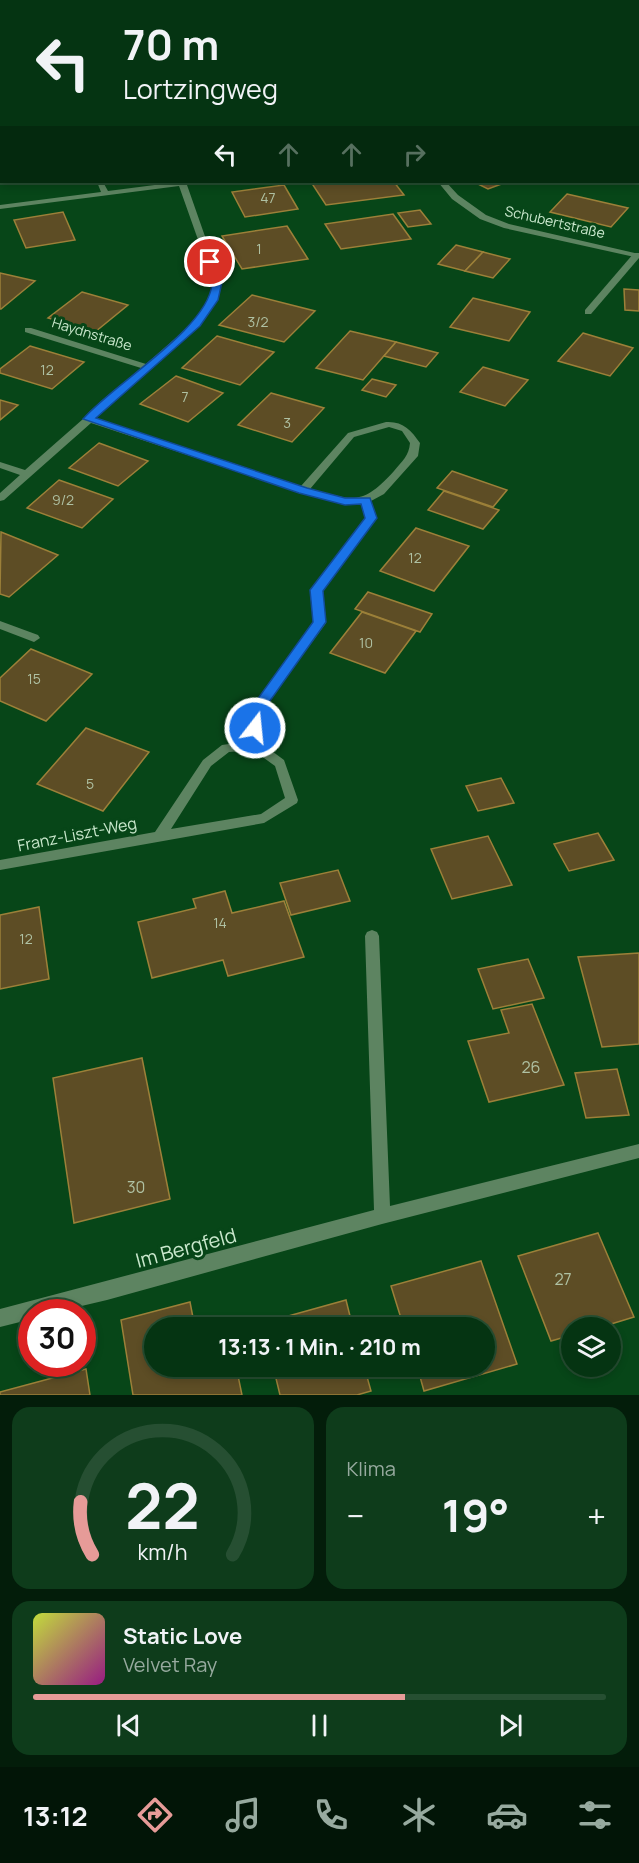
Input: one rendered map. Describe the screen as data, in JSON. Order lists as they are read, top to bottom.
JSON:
{
  "streets": {
    "street": [
      "Schubertstraße",
      "Haydnstraße",
      "Franz-Liszt-Weg",
      "Im Bergfeld"
    ]
  },
  "house_numbers": [
    "47",
    "1",
    "3/2",
    "12",
    "7",
    "3",
    "9/2",
    "12",
    "10",
    "15",
    "5",
    "14",
    "12",
    "26",
    "30",
    "27"
  ],
  "page": {
    "turn": ["70 m", "Lortzingweg"],
    "limit": "30",
    "trip": "13:13 · 1 Min. · 210 m",
    "tile": "Klima",
    "heat": ["−", "19°", "+"],
    "song": ["Static Love", "Velvet Ray"],
    "tabs": "13:12",
    "gauge": ["22", "km/h"]
  }
}
